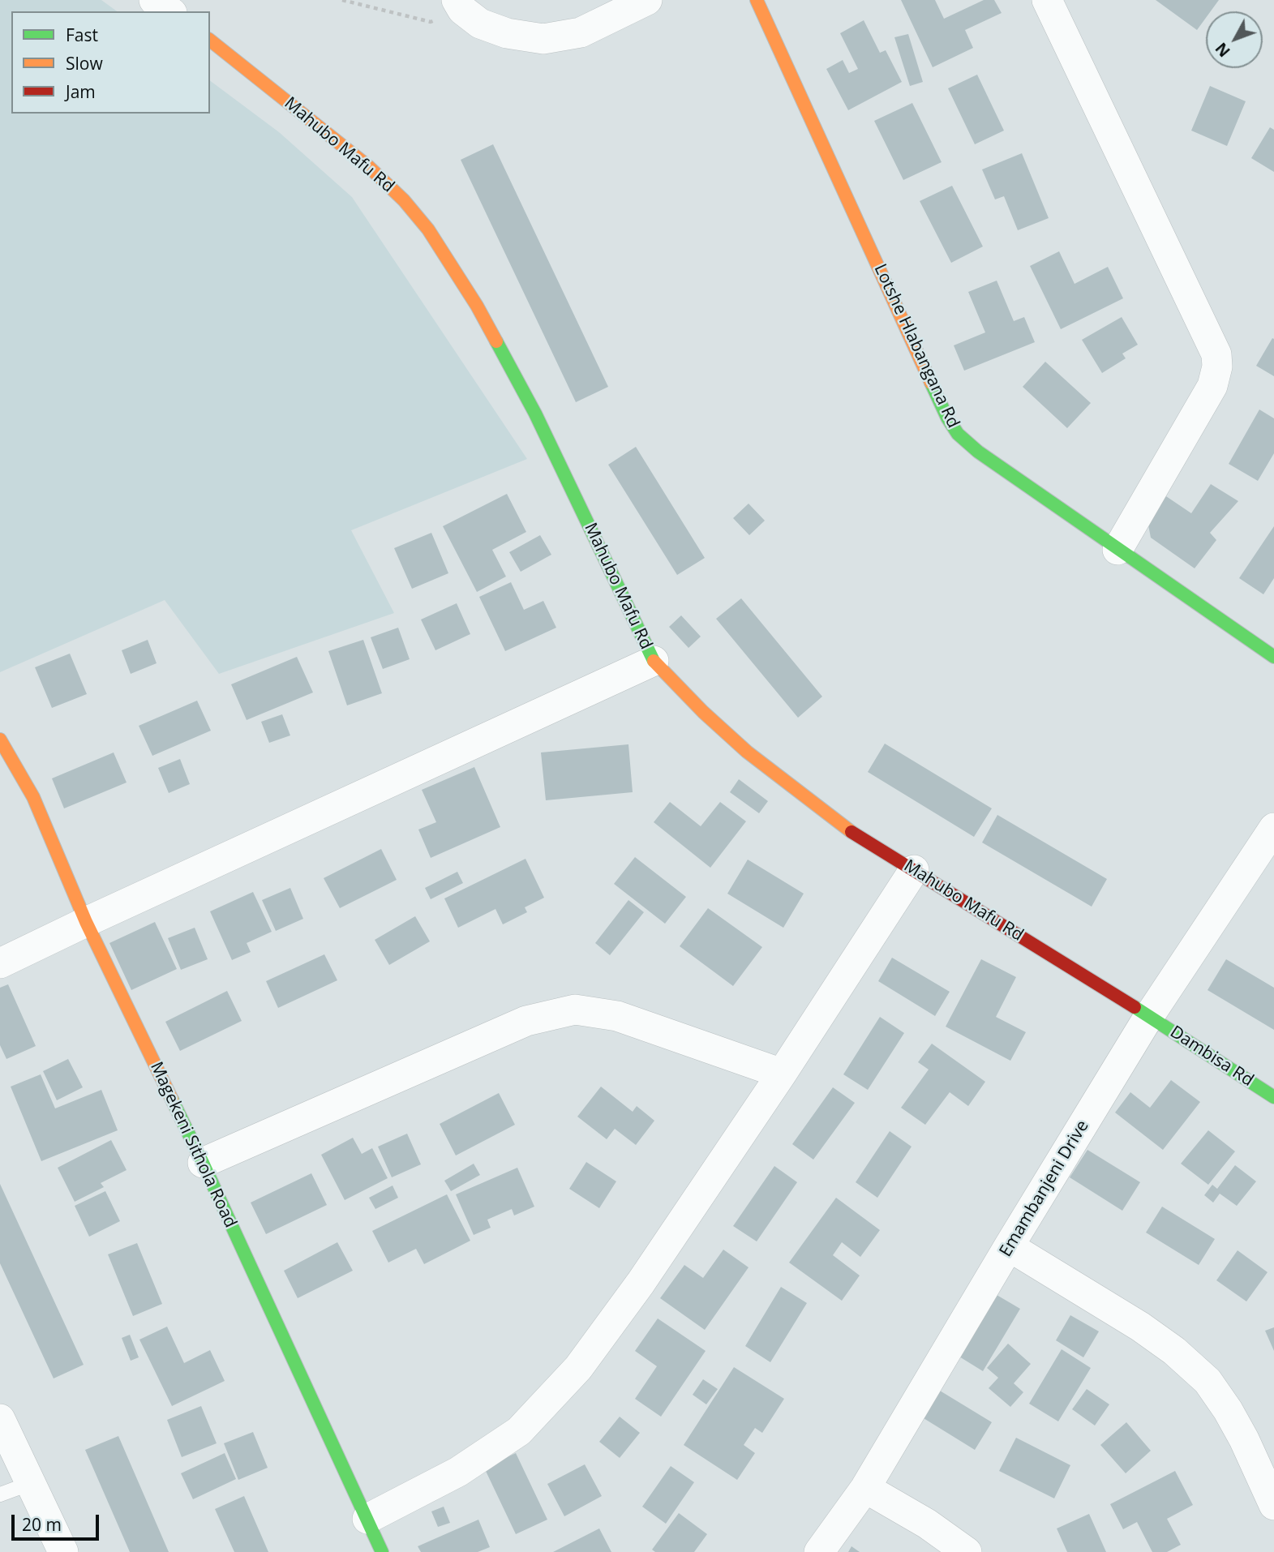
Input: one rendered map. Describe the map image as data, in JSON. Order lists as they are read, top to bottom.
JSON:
{
  "streets": {
    "street": [
      "Mahubo Mafu Rd",
      "Lotshe Hlabangana Rd",
      "Dambisa Rd",
      "Magekeni Sithola Road",
      "Emambanjeni Drive"
    ]
  },
  "crossings": [
    ["Mahubo Mafu Rd", "Dambisa Rd"],
    ["Mahubo Mafu Rd", "Emambanjeni Drive"],
    ["Dambisa Rd", "Emambanjeni Drive"]
  ],
  "legend": ["Fast", "Slow", "Jam"],
  "scale_bar": "20 m",
  "north": "bottom left"
}
